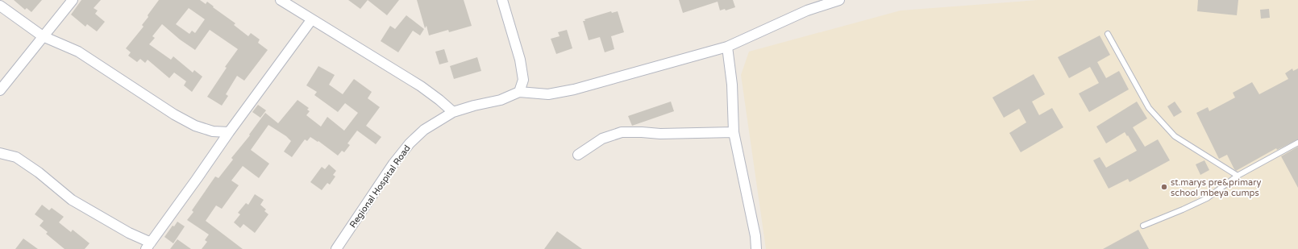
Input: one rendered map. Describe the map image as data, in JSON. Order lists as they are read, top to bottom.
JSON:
{
  "streets": {
    "street": ["Regional Hospital Road"]
  },
  "places": ["st.marys pre&primary school mbeya cumps"]
}
